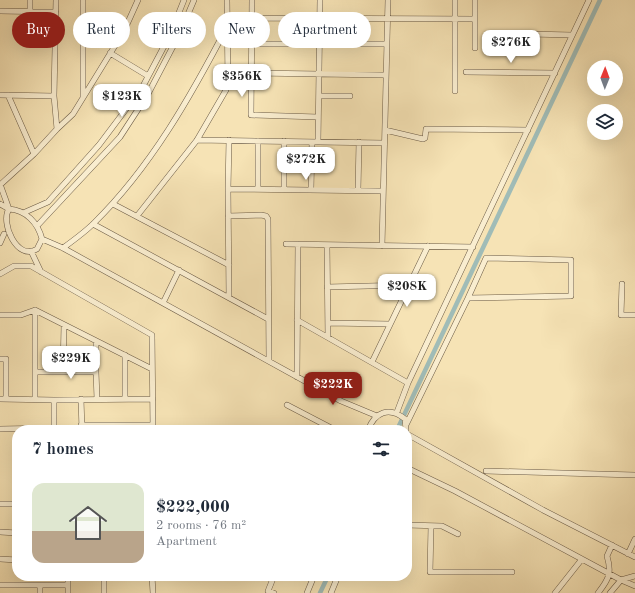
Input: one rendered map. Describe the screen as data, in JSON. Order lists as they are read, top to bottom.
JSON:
{
  "north": "top",
  "page": {
    "chip": [
      "Buy",
      "Rent",
      "Filters",
      "New",
      "Apartment"
    ],
    "price": [
      "$276K",
      "$356K",
      "$123K",
      "$272K",
      "$208K",
      "$229K",
      "$222K"
    ],
    "heading": "7 homes",
    "list": [
      {
        "name": "$222,000",
        "note": "2 rooms · 76 m² · Apartment"
      }
    ]
  }
}
